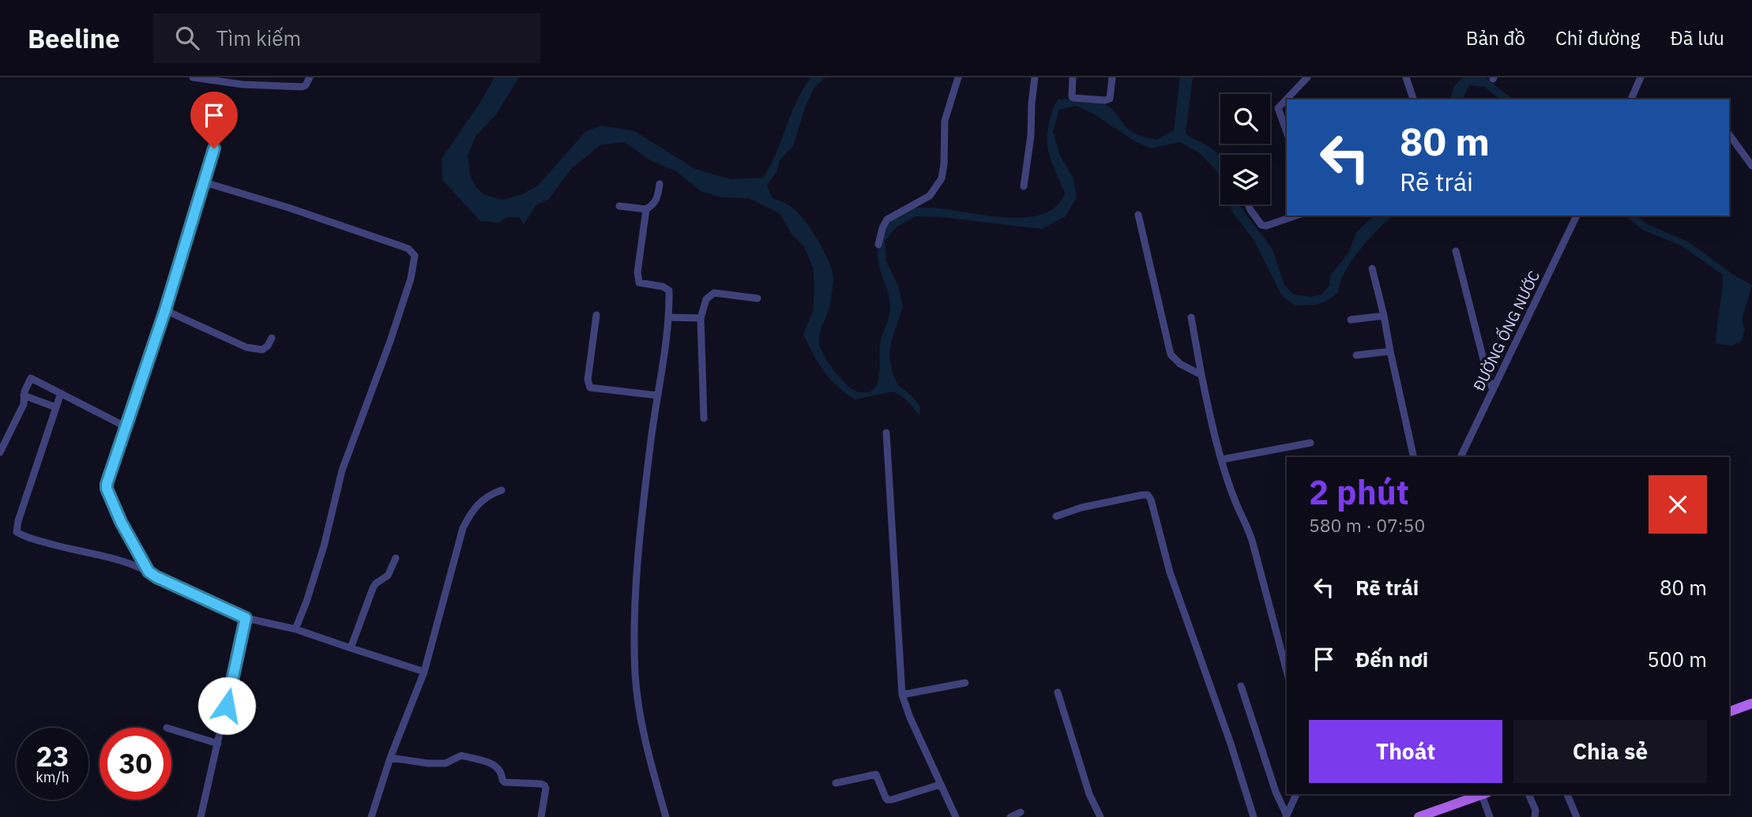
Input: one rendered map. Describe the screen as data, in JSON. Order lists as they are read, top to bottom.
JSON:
{
  "streets": {
    "street": ["ĐƯỜNG ỐNG NƯỚC"]
  },
  "page": {
    "header": "Beeline",
    "search": "Tìm kiếm",
    "nav": ["Bản đồ", "Chỉ đường", "Đã lưu"],
    "turn": ["80 m", "Rẽ trái"],
    "heading": ["2 phút", "580 m · 07:50"],
    "list": [
      {
        "name": "Rẽ trái",
        "value": "80 m"
      },
      {
        "name": "Đến nơi",
        "value": "500 m"
      }
    ],
    "buttons": ["Thoát", "Chia sẻ"],
    "speed": "23 km/h",
    "limit": "30"
  }
}
